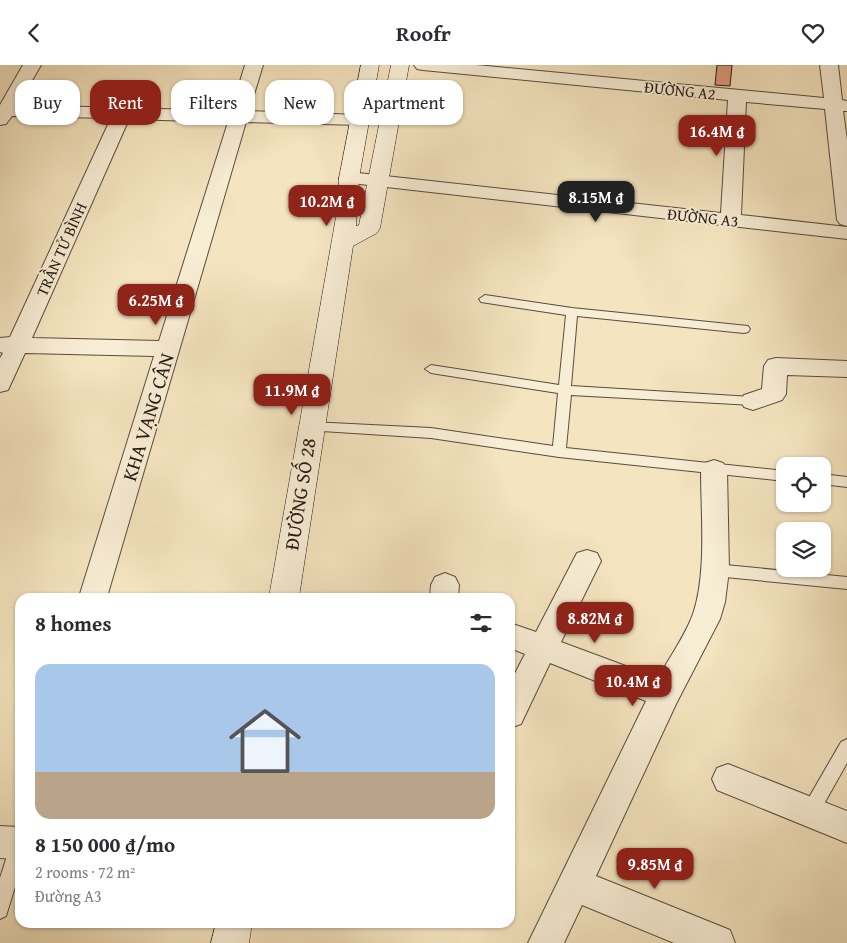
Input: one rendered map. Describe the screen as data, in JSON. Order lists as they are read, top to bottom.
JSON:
{
  "streets": {
    "street": [
      "ĐƯỜNG A2",
      "ĐƯỜNG A3",
      "TRẦN TỬ BÌNH",
      "KHA VẠNG CÂN",
      "ĐƯỜNG SỐ 28"
    ]
  },
  "crossings": [
    ["ĐƯỜNG A3", "ĐƯỜNG SỐ 28"]
  ],
  "page": {
    "header": "Roofr",
    "chip": [
      "Buy",
      "Rent",
      "Filters",
      "New",
      "Apartment"
    ],
    "price": [
      "16.4M ₫",
      "8.15M ₫",
      "10.2M ₫",
      "6.25M ₫",
      "11.9M ₫",
      "8.82M ₫",
      "10.4M ₫",
      "9.85M ₫"
    ],
    "heading": "8 homes",
    "list": [
      {
        "name": "8 150 000 ₫/mo",
        "note": "2 rooms · 72 m² · Đường A3"
      }
    ]
  }
}
